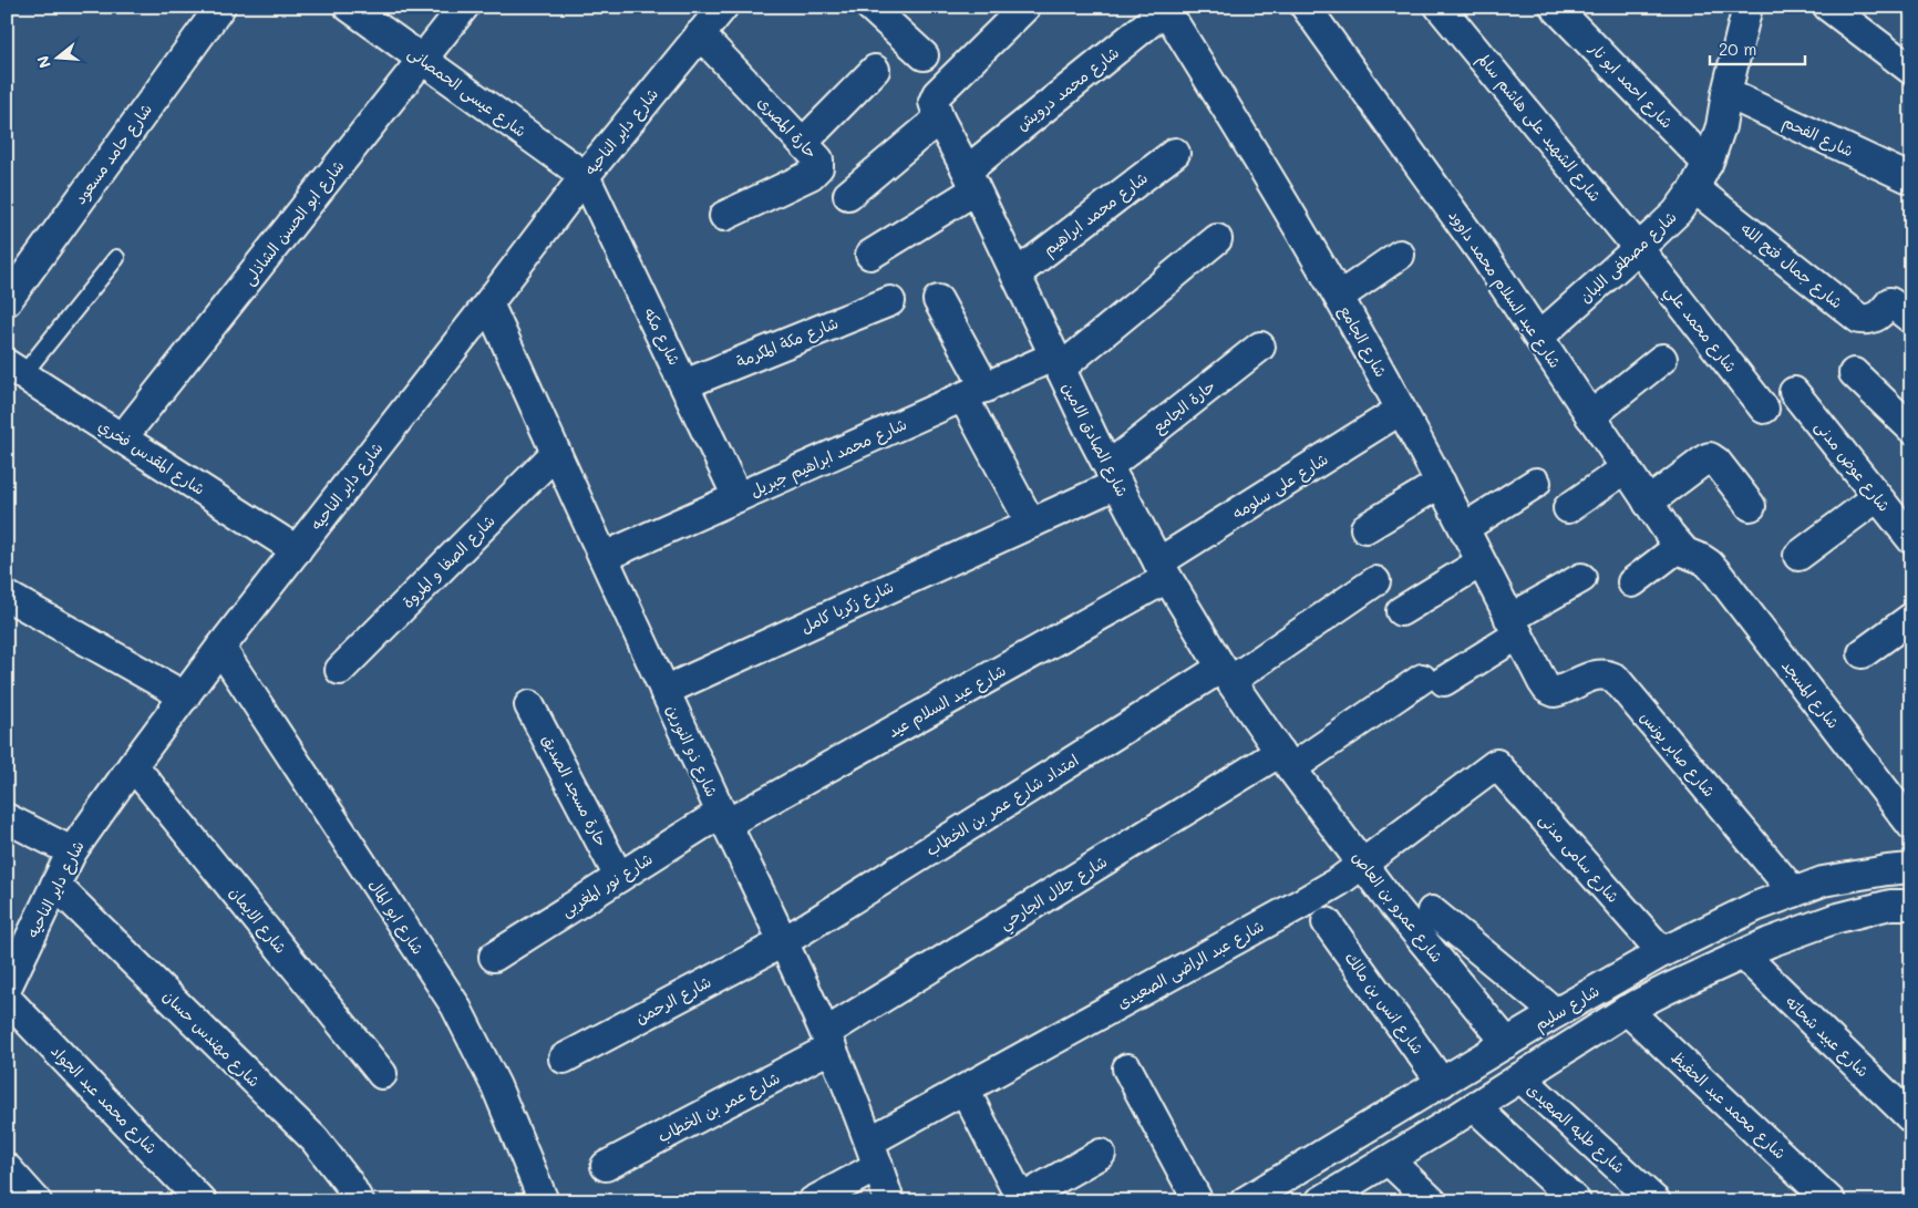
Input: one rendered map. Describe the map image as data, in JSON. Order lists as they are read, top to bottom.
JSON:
{
  "streets": {
    "street": [
      "شارع احمد ابو نار",
      "شارع محمد درويش",
      "شارع عيسى الحمصانى",
      "حارة المصرى",
      "شارع الشهيد على هاشم سالم",
      "شارع داير الناحيه",
      "شارع الفحم",
      "شارع حامد مسعود",
      "شارع محمد ابراهيم",
      "شارع ابو الحسن الشاذلى",
      "شارع مصطفى اللبان",
      "شارع جمال فتح الله",
      "شارع عبد السلام محمد داوود",
      "شارع محمد علي",
      "شارع مكه",
      "شارع الجامع",
      "شارع مكة المكرمة",
      "حارة الجامع",
      "شارع الصادق الامين",
      "شارع المقدس فخري",
      "شارع محمد ابراهيم جبريل",
      "شارع عوض مدنى",
      "شارع على سلومه",
      "شارع الصفا و المروة",
      "شارع زكريا كامل",
      "شارع المسجد",
      "شارع عبد السلام عيد",
      "شارع ذو النورين",
      "شارع صابر يونس",
      "حارة مسجد الصديق",
      "امتداد شارع عمر بن الخطاب",
      "شارع سامى مدنى",
      "شارع نور المغربى",
      "شارع جلال الجارحي",
      "شارع عمرو بن العاص",
      "شارع ابو المال",
      "شارع الايمان",
      "شارع عبد الراضى الصعيدى",
      "شارع الرحمن",
      "شارع انس بن مالك",
      "شارع سليم",
      "شارع عبيد شحاته",
      "شارع مهندس حسان",
      "شارع محمد عبد الجواد",
      "شارع محمد عبد الحفيظ",
      "شارع عمر بن الخطاب",
      "شارع طلبه الصعيدى"
    ]
  },
  "crossings": [
    ["شارع احمد ابو نار", "شارع مصطفى اللبان"],
    ["شارع احمد ابو نار", "شارع جمال فتح الله"],
    ["شارع محمد درويش", "شارع الجامع"],
    ["شارع محمد درويش", "شارع الصادق الامين"],
    ["شارع عيسى الحمصانى", "شارع داير الناحيه"],
    ["شارع عيسى الحمصانى", "شارع ابو الحسن الشاذلى"],
    ["شارع عيسى الحمصانى", "شارع مكه"],
    ["حارة المصرى", "شارع داير الناحيه"],
    ["شارع الشهيد على هاشم سالم", "شارع مصطفى اللبان"],
    ["شارع الشهيد على هاشم سالم", "شارع محمد علي"],
    ["شارع داير الناحيه", "شارع مكه"],
    ["شارع داير الناحيه", "شارع المقدس فخري"],
    ["شارع داير الناحيه", "شارع ذو النورين"],
    ["شارع داير الناحيه", "شارع ابو المال"],
    ["شارع داير الناحيه", "شارع الايمان"],
    ["شارع داير الناحيه", "شارع مهندس حسان"],
    ["شارع الفحم", "شارع مصطفى اللبان"],
    ["شارع محمد ابراهيم", "شارع الصادق الامين"],
    ["شارع ابو الحسن الشاذلى", "شارع المقدس فخري"],
    ["شارع مصطفى اللبان", "شارع جمال فتح الله"],
    ["شارع مصطفى اللبان", "شارع عبد السلام محمد داوود"],
    ["شارع مصطفى اللبان", "شارع محمد علي"],
    ["شارع عبد السلام محمد داوود", "شارع المسجد"],
    ["شارع مكه", "شارع مكة المكرمة"],
    ["شارع مكه", "شارع محمد ابراهيم جبريل"],
    ["شارع الجامع", "شارع على سلومه"],
    ["شارع الجامع", "شارع صابر يونس"],
    ["شارع الجامع", "شارع جلال الجارحي"],
    ["حارة الجامع", "شارع الصادق الامين"],
    ["حارة الجامع", "شارع زكريا كامل"],
    ["شارع الصادق الامين", "شارع محمد ابراهيم جبريل"],
    ["شارع الصادق الامين", "شارع على سلومه"],
    ["شارع الصادق الامين", "شارع زكريا كامل"],
    ["شارع الصادق الامين", "شارع عبد السلام عيد"],
    ["شارع الصادق الامين", "امتداد شارع عمر بن الخطاب"],
    ["شارع الصادق الامين", "شارع جلال الجارحي"],
    ["شارع الصادق الامين", "شارع عمرو بن العاص"],
    ["شارع محمد ابراهيم جبريل", "شارع ذو النورين"],
    ["شارع على سلومه", "شارع عبد السلام عيد"],
    ["شارع الصفا و المروة", "شارع ذو النورين"],
    ["شارع زكريا كامل", "شارع ذو النورين"],
    ["شارع عبد السلام عيد", "شارع ذو النورين"],
    ["شارع عبد السلام عيد", "شارع نور المغربى"],
    ["شارع ذو النورين", "امتداد شارع عمر بن الخطاب"],
    ["شارع ذو النورين", "شارع نور المغربى"],
    ["شارع ذو النورين", "شارع جلال الجارحي"],
    ["شارع ذو النورين", "شارع عبد الراضى الصعيدى"],
    ["شارع ذو النورين", "شارع الرحمن"],
    ["شارع ذو النورين", "شارع عمر بن الخطاب"],
    ["شارع صابر يونس", "شارع سليم"],
    ["حارة مسجد الصديق", "شارع نور المغربى"],
    ["امتداد شارع عمر بن الخطاب", "شارع الرحمن"],
    ["شارع سامى مدنى", "شارع عبد الراضى الصعيدى"],
    ["شارع سامى مدنى", "شارع سليم"],
    ["شارع جلال الجارحي", "شارع عمرو بن العاص"],
    ["شارع جلال الجارحي", "شارع عمر بن الخطاب"],
    ["شارع عمرو بن العاص", "شارع عبد الراضى الصعيدى"],
    ["شارع عمرو بن العاص", "شارع سليم"],
    ["شارع انس بن مالك", "شارع سليم"]
  ],
  "scale_bar": "20 m",
  "north": "left"
}
